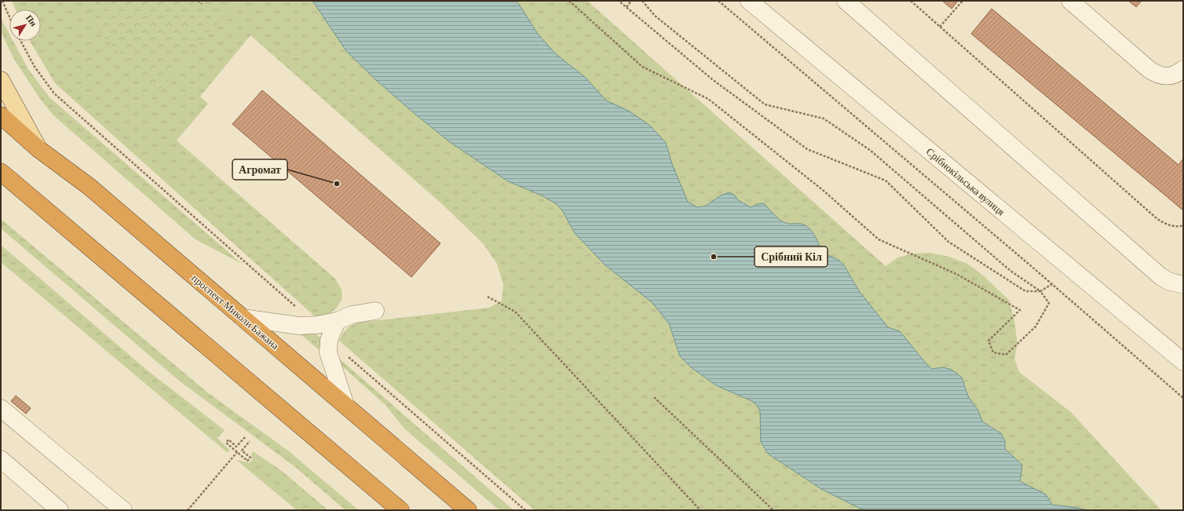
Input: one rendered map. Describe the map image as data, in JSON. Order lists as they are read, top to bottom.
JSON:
{
  "streets": {
    "highway": ["проспект Миколи Бажана"],
    "street": ["Срібнокільська вулиця"]
  },
  "places": ["Агромат", "Срібний Кіл"],
  "north": "top right"
}
